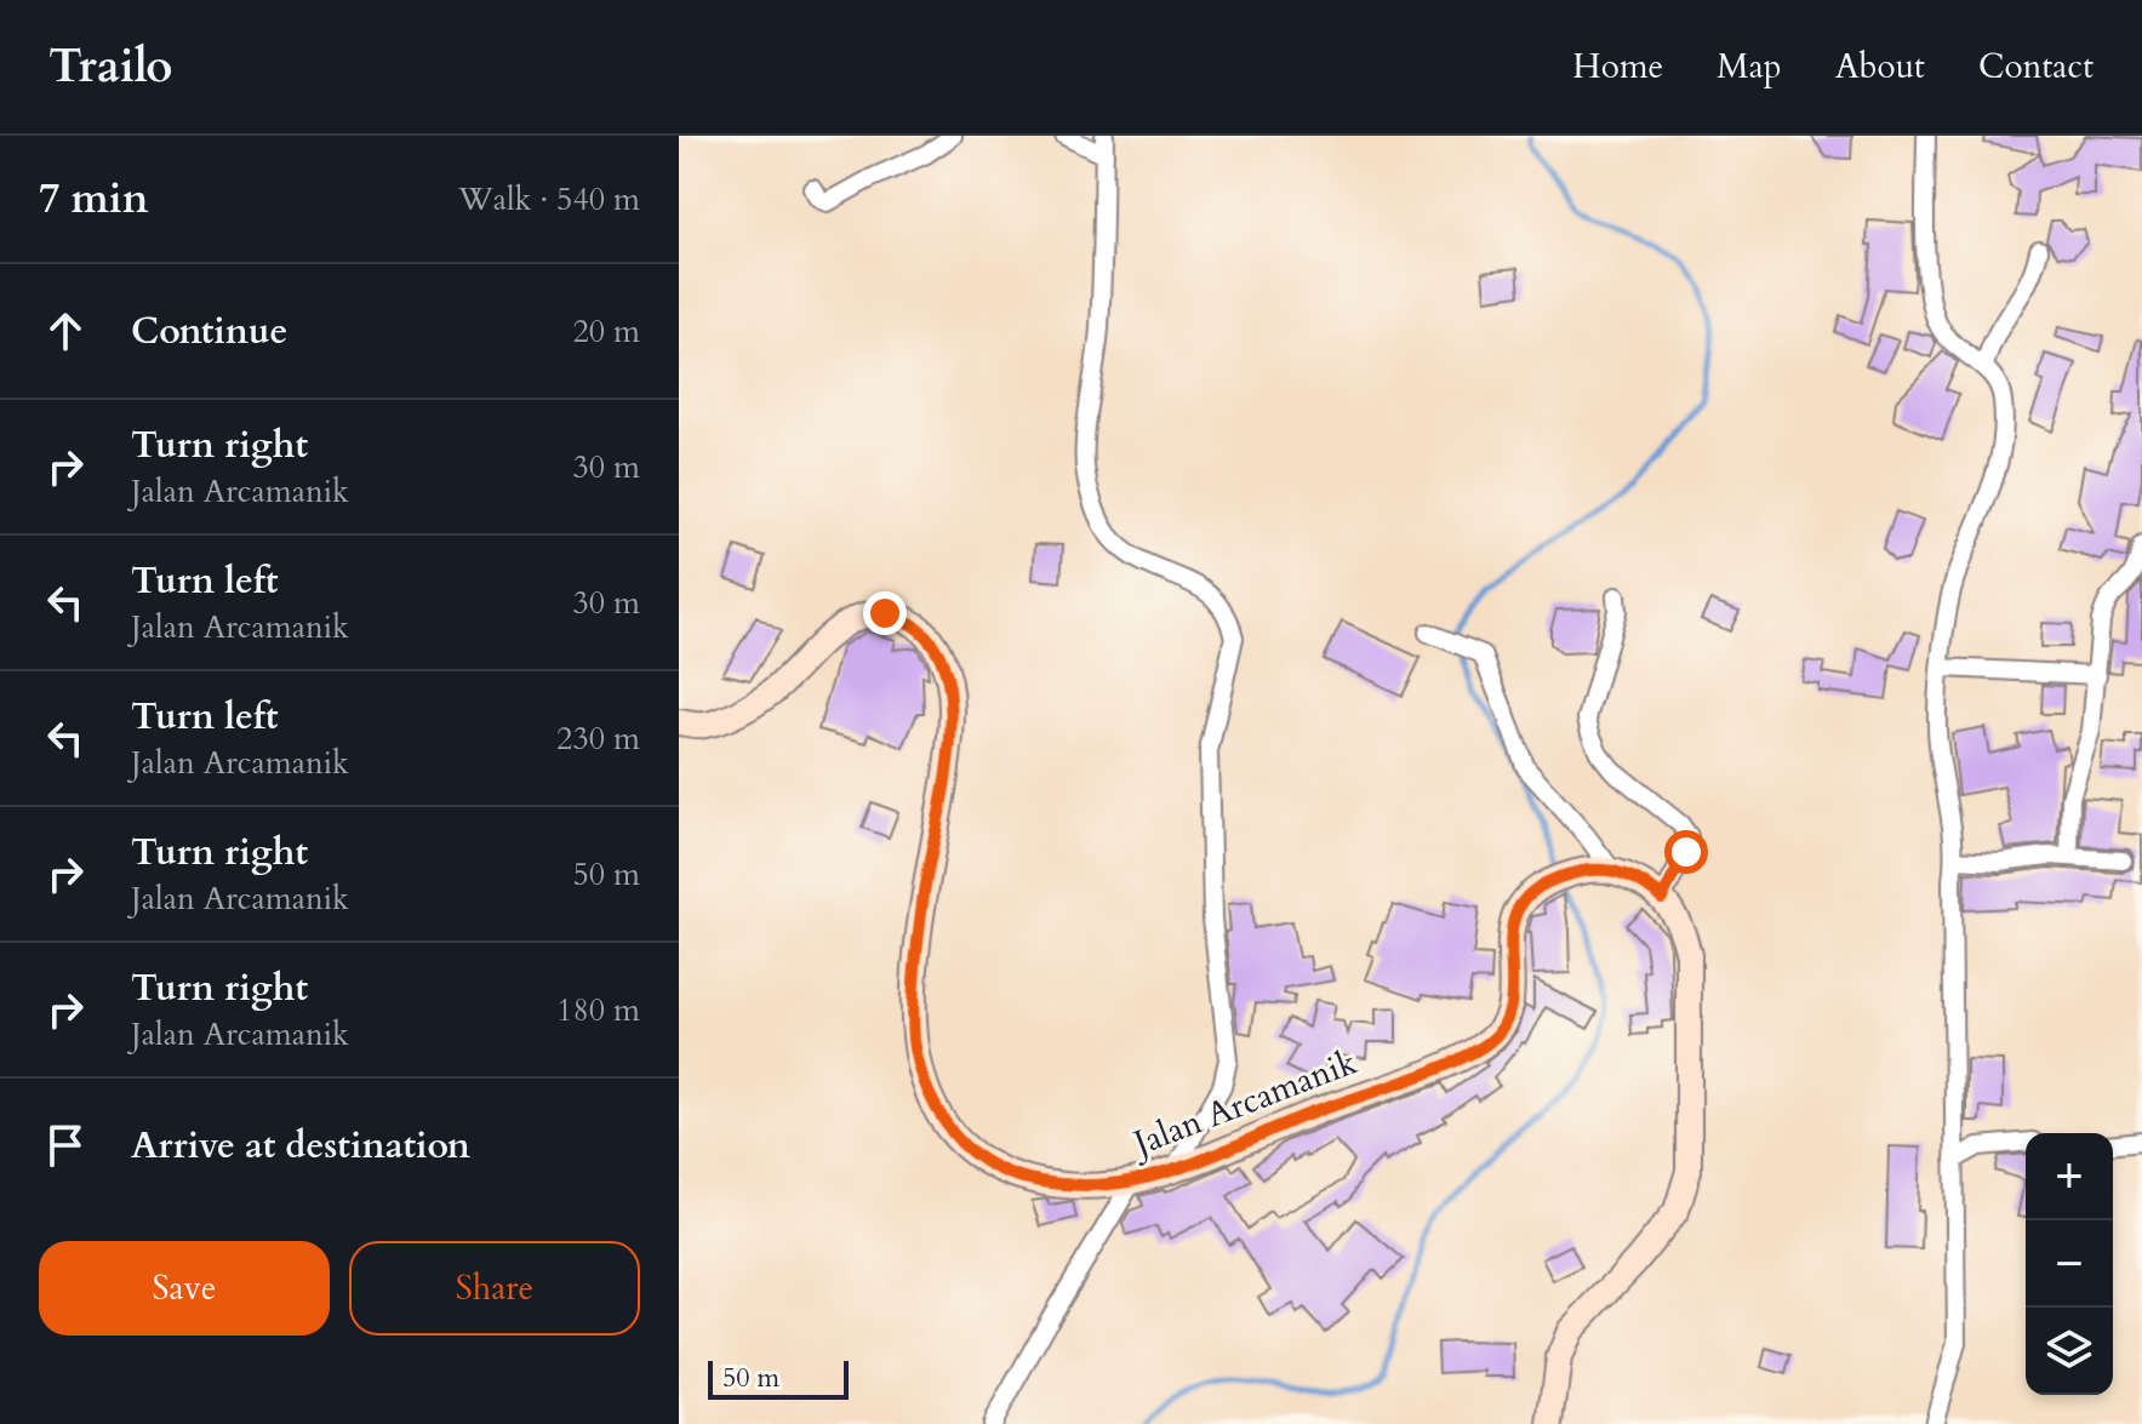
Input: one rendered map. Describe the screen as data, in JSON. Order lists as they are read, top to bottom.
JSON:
{
  "streets": {
    "street": ["Jalan Arcamanik"]
  },
  "scale_bar": "50 m",
  "page": {
    "header": "Trailo",
    "nav": [
      "Home",
      "Map",
      "About",
      "Contact"
    ],
    "heading": ["7 min", "Walk · 540 m"],
    "list": [
      ["Continue", "20 m"],
      ["Turn right", "Jalan Arcamanik", "30 m"],
      ["Turn left", "Jalan Arcamanik", "30 m"],
      ["Turn left", "Jalan Arcamanik", "230 m"],
      ["Turn right", "Jalan Arcamanik", "50 m"],
      ["Turn right", "Jalan Arcamanik", "180 m"],
      "Arrive at destination"
    ],
    "map_buttons": ["+", "−"],
    "buttons": ["Save", "Share"],
    "scale": "50 m"
  }
}
